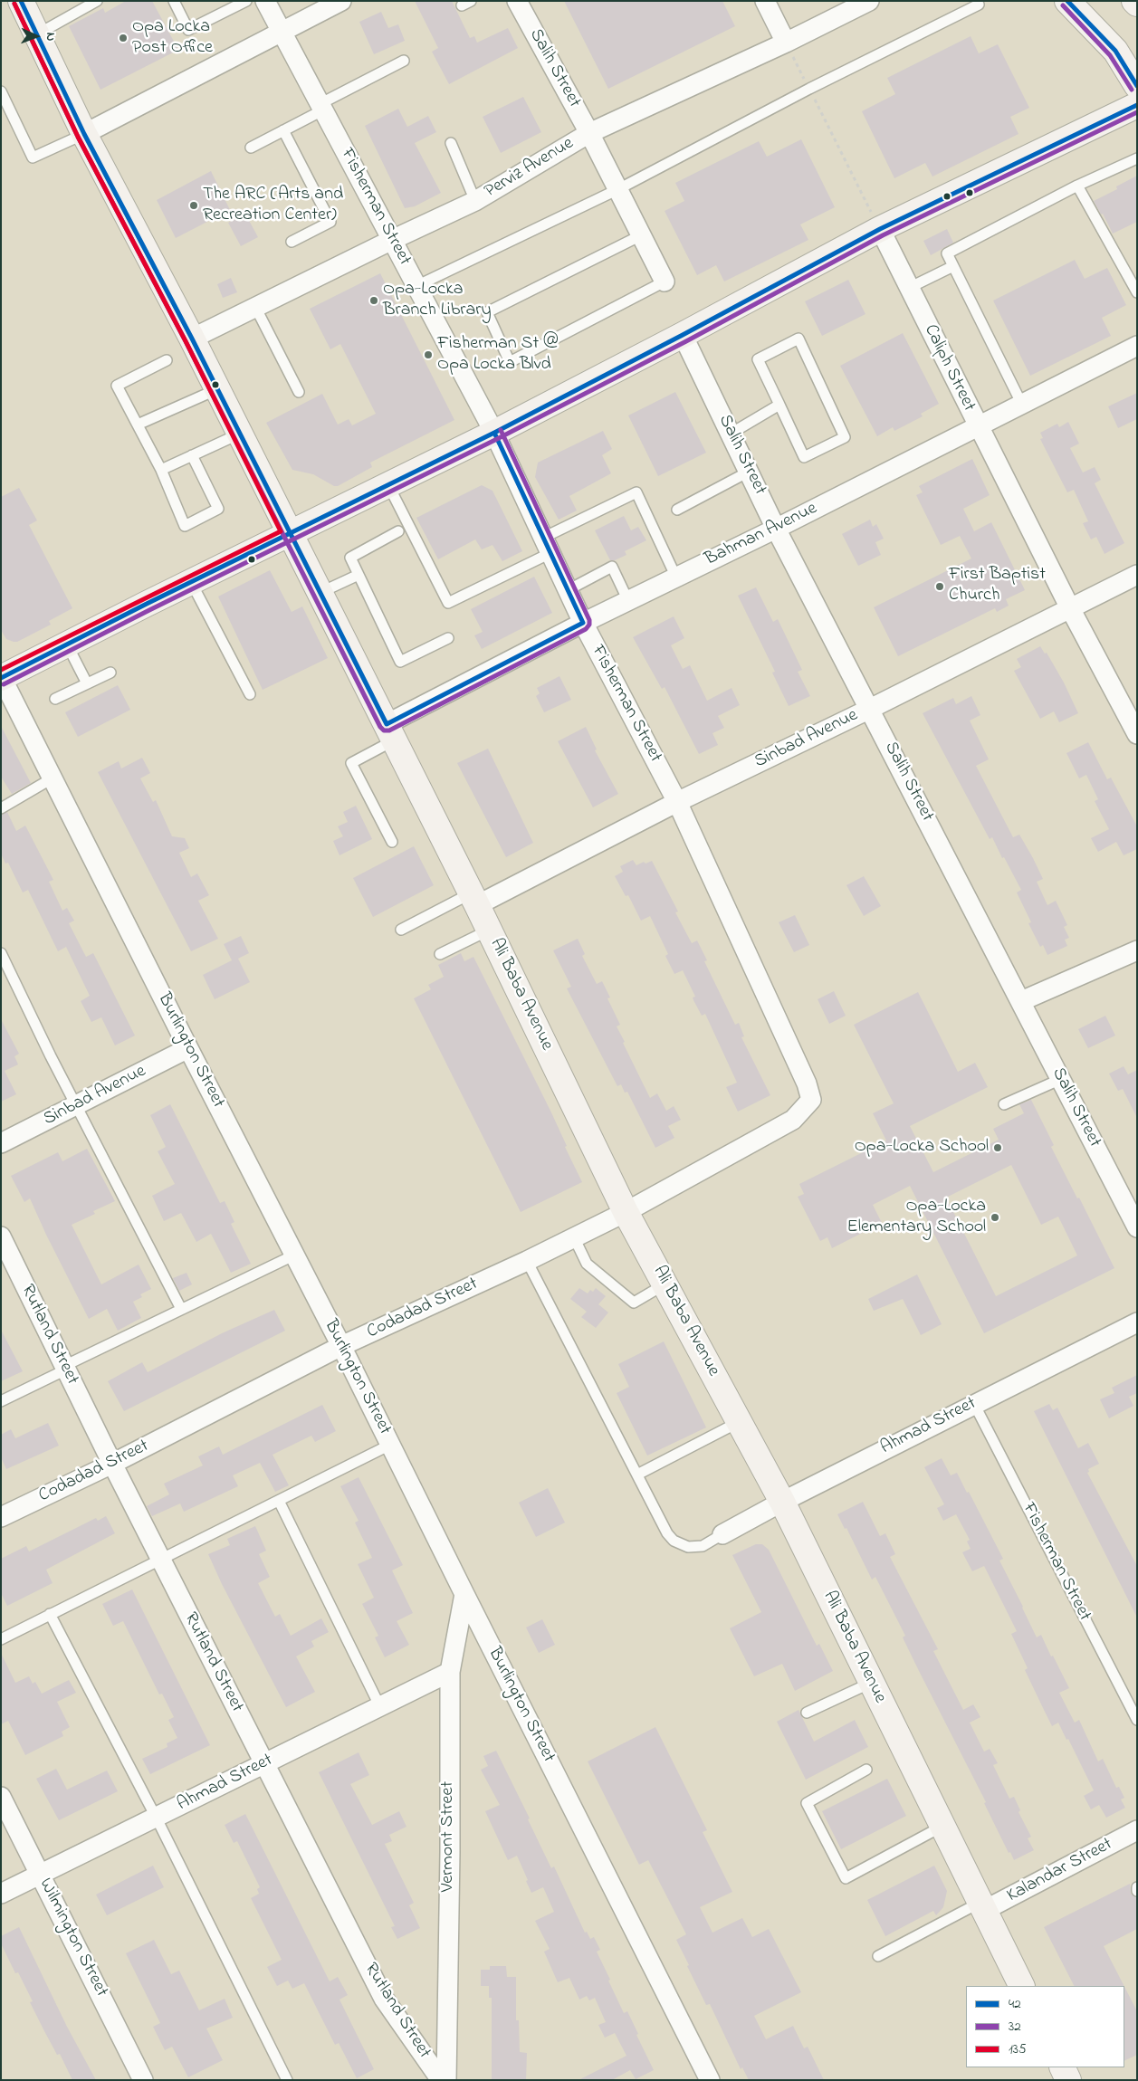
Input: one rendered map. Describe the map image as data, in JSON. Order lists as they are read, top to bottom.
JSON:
{
  "streets": {
    "street": [
      "Salih Street",
      "Perviz Avenue",
      "Fisherman Street",
      "Caliph Street",
      "Bahman Avenue",
      "Sinbad Avenue",
      "Ali Baba Avenue",
      "Burlington Street",
      "Codadad Street",
      "Rutland Street",
      "Ahmad Street",
      "Vermont Street",
      "Kalandar Street",
      "Wilmington Street"
    ]
  },
  "crossings": [
    ["Salih Street", "Perviz Avenue"],
    ["Salih Street", "Bahman Avenue"],
    ["Salih Street", "Sinbad Avenue"],
    ["Perviz Avenue", "Fisherman Street"],
    ["Perviz Avenue", "Ali Baba Avenue"],
    ["Fisherman Street", "Bahman Avenue"],
    ["Fisherman Street", "Sinbad Avenue"],
    ["Fisherman Street", "Codadad Street"],
    ["Fisherman Street", "Ahmad Street"],
    ["Caliph Street", "Bahman Avenue"],
    ["Caliph Street", "Sinbad Avenue"],
    ["Bahman Avenue", "Ali Baba Avenue"],
    ["Sinbad Avenue", "Ali Baba Avenue"],
    ["Sinbad Avenue", "Burlington Street"],
    ["Ali Baba Avenue", "Codadad Street"],
    ["Ali Baba Avenue", "Ahmad Street"],
    ["Ali Baba Avenue", "Kalandar Street"],
    ["Burlington Street", "Codadad Street"],
    ["Burlington Street", "Vermont Street"],
    ["Codadad Street", "Rutland Street"],
    ["Rutland Street", "Ahmad Street"],
    ["Ahmad Street", "Vermont Street"],
    ["Ahmad Street", "Wilmington Street"]
  ],
  "places": [
    "Opa Locka Post Office",
    "The ARC (Arts and Recreation Center)",
    "Opa-Locka Branch Library",
    "Fisherman St @ Opa Locka Blvd",
    "First Baptist Church",
    "Opa-Locka School",
    "Opa-Locka Elementary School"
  ],
  "lines": ["transit line 42", "transit line 32", "transit line 135"],
  "legend": ["42", "32", "135"],
  "north": "right"
}
